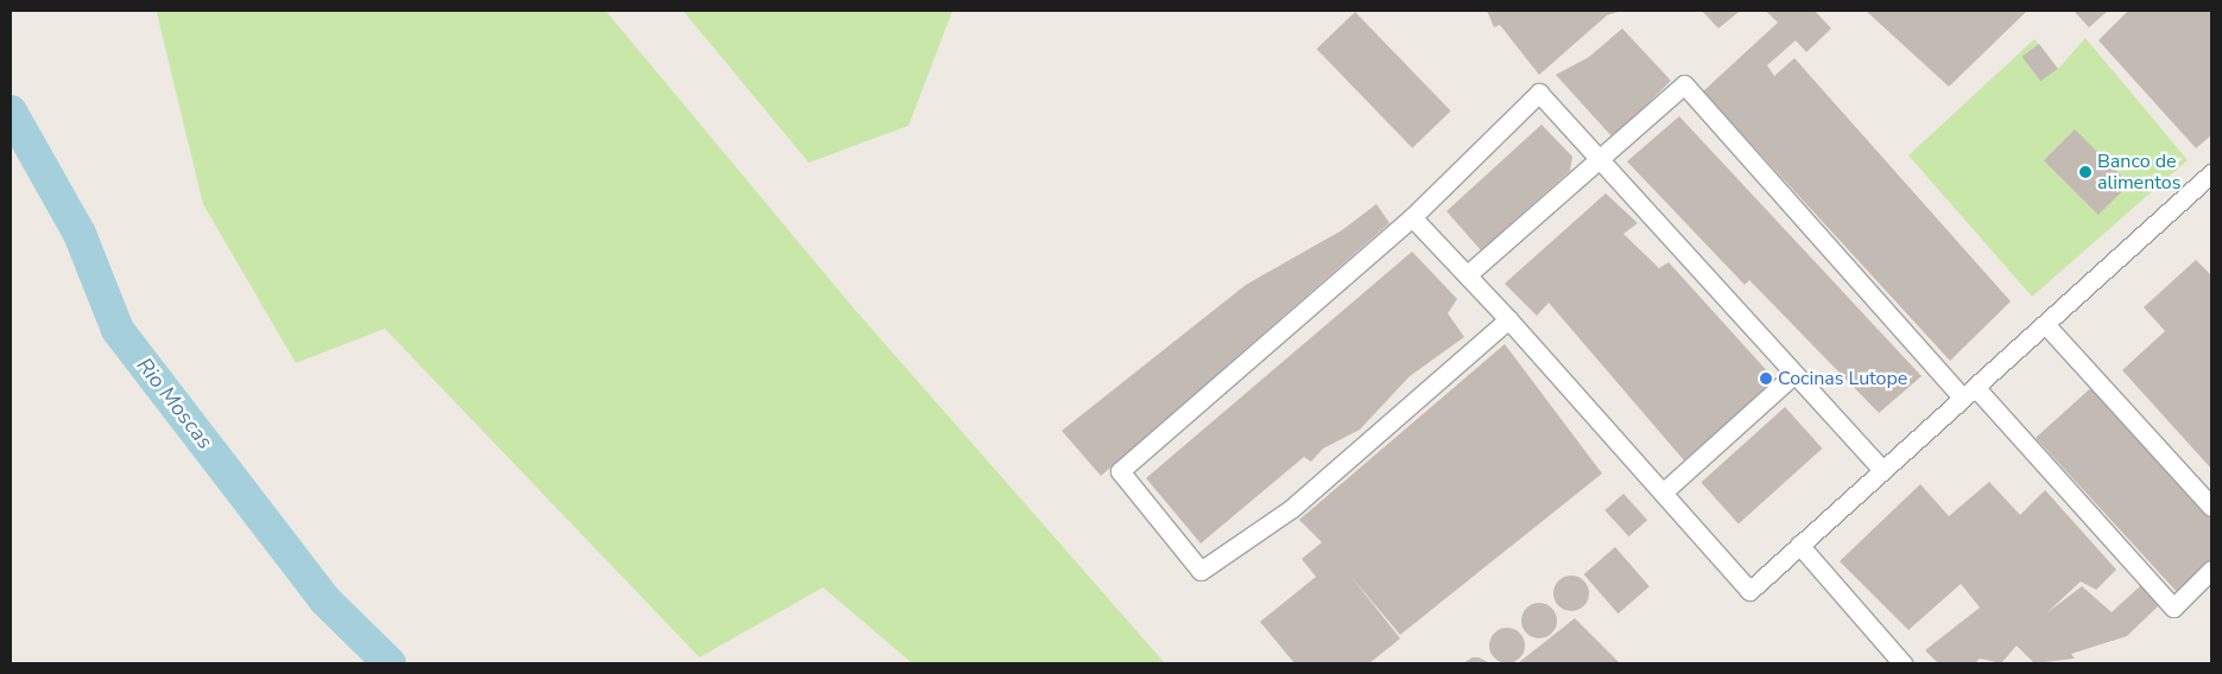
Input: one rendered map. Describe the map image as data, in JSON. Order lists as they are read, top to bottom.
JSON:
{
  "water": ["Rio Moscas"],
  "places": ["Banco de alimentos", "Cocinas Lutope"]
}
